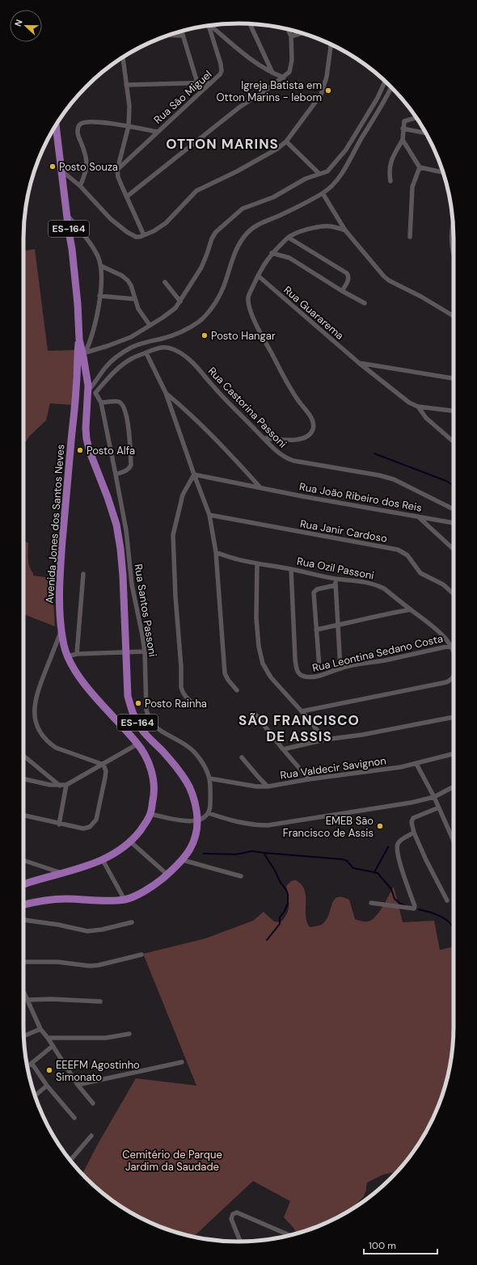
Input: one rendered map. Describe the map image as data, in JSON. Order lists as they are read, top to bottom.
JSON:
{
  "streets": {
    "highway": ["ES-164", "Avenida Jones dos Santos Neves"],
    "street": [
      "Rua São Miguel",
      "Rua Guararema",
      "Rua Castorina Passoni",
      "Rua João Ribeiro dos Reis",
      "Rua Janir Cardoso",
      "Rua Ozil Passoni",
      "Rua Santos Passoni",
      "Rua Leontina Sedano Costa",
      "Rua Valdecir Savignon"
    ]
  },
  "crossings": [
    ["ES-164", "Rua Castorina Passoni"],
    ["ES-164", "Avenida Jones dos Santos Neves"],
    ["ES-164", "Rua Santos Passoni"],
    ["Rua Castorina Passoni", "Rua Santos Passoni"],
    ["Rua Ozil Passoni", "Rua Leontina Sedano Costa"],
    ["Rua Santos Passoni", "Rua Valdecir Savignon"]
  ],
  "districts": ["OTTON MARINS", "SÃO FRANCISCO DE ASSIS"],
  "parks": ["Cemitério de Parque Jardim da Saudade"],
  "places": [
    "Igreja Batista em Otton Marins - Iebom",
    "Posto Souza",
    "Posto Hangar",
    "Posto Alfa",
    "Posto Rainha",
    "EMEB São Francisco de Assis",
    "EEEFM Agostinho Simonato"
  ],
  "scale_bar": "100 m",
  "north": "left"
}
